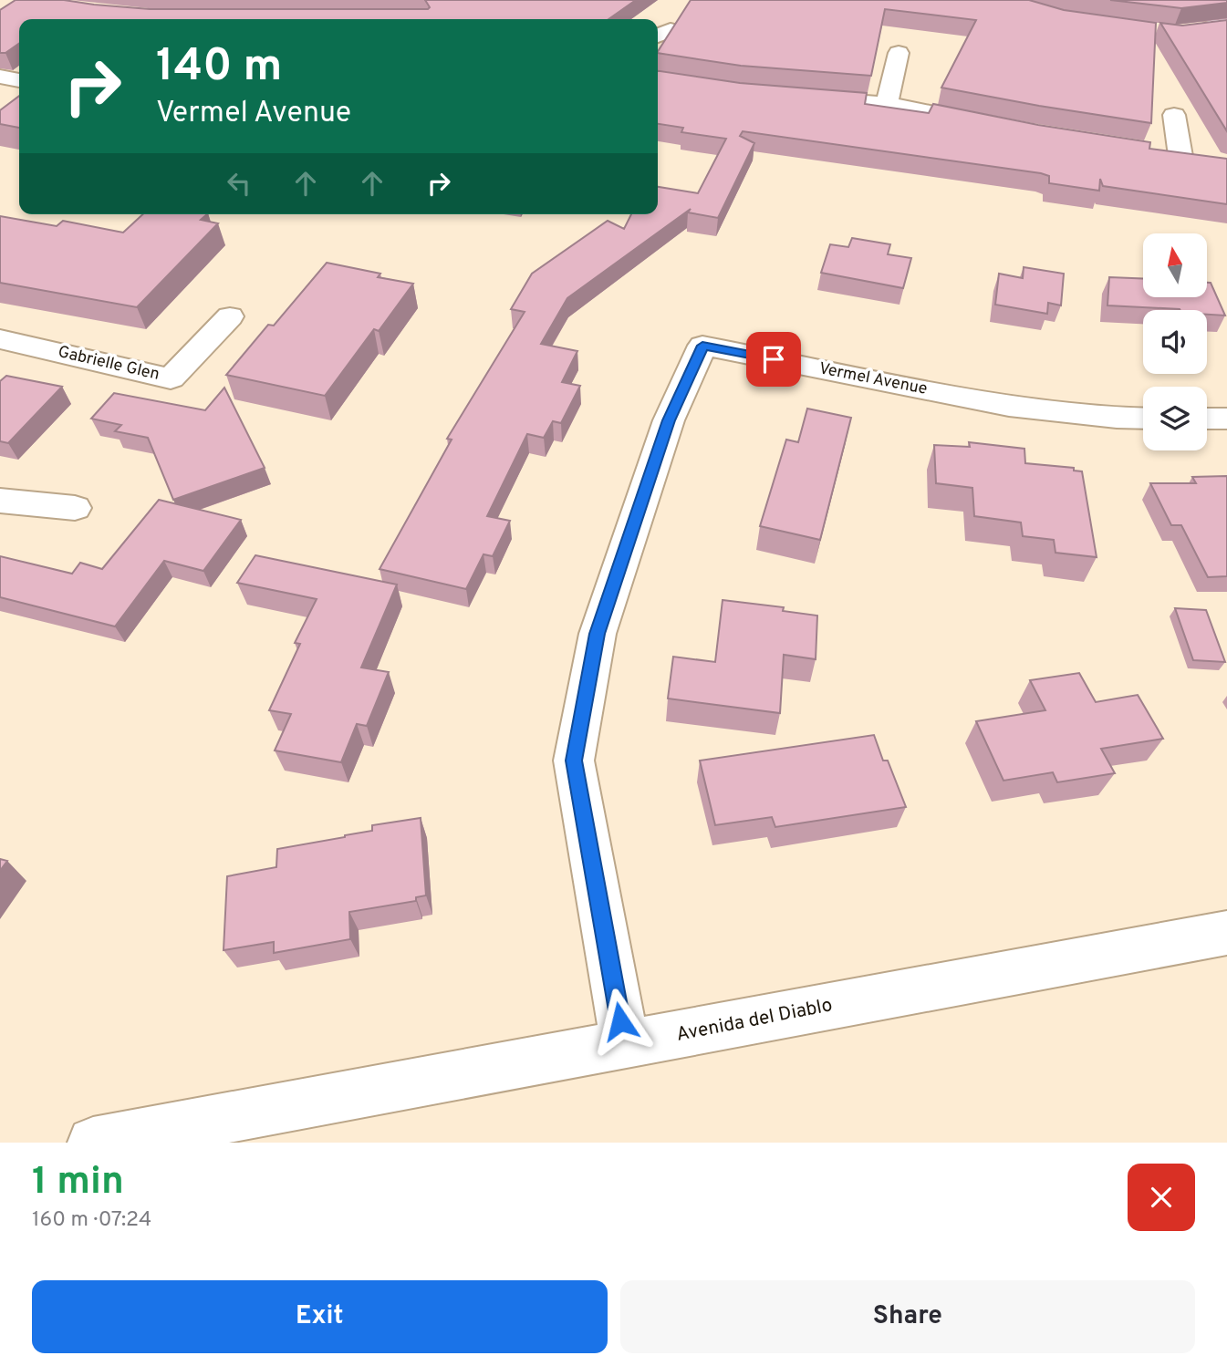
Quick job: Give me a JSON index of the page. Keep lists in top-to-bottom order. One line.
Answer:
{"streets":{"street":["Gabrielle Glen","Vermel Avenue","Avenida del Diablo"]},"crossings":[["Vermel Avenue","Avenida del Diablo"]],"north":"top","page":{"turn":["140 m","Vermel Avenue"],"heading":["1 min","160 m · 07:24"],"buttons":["Exit","Share"]}}
